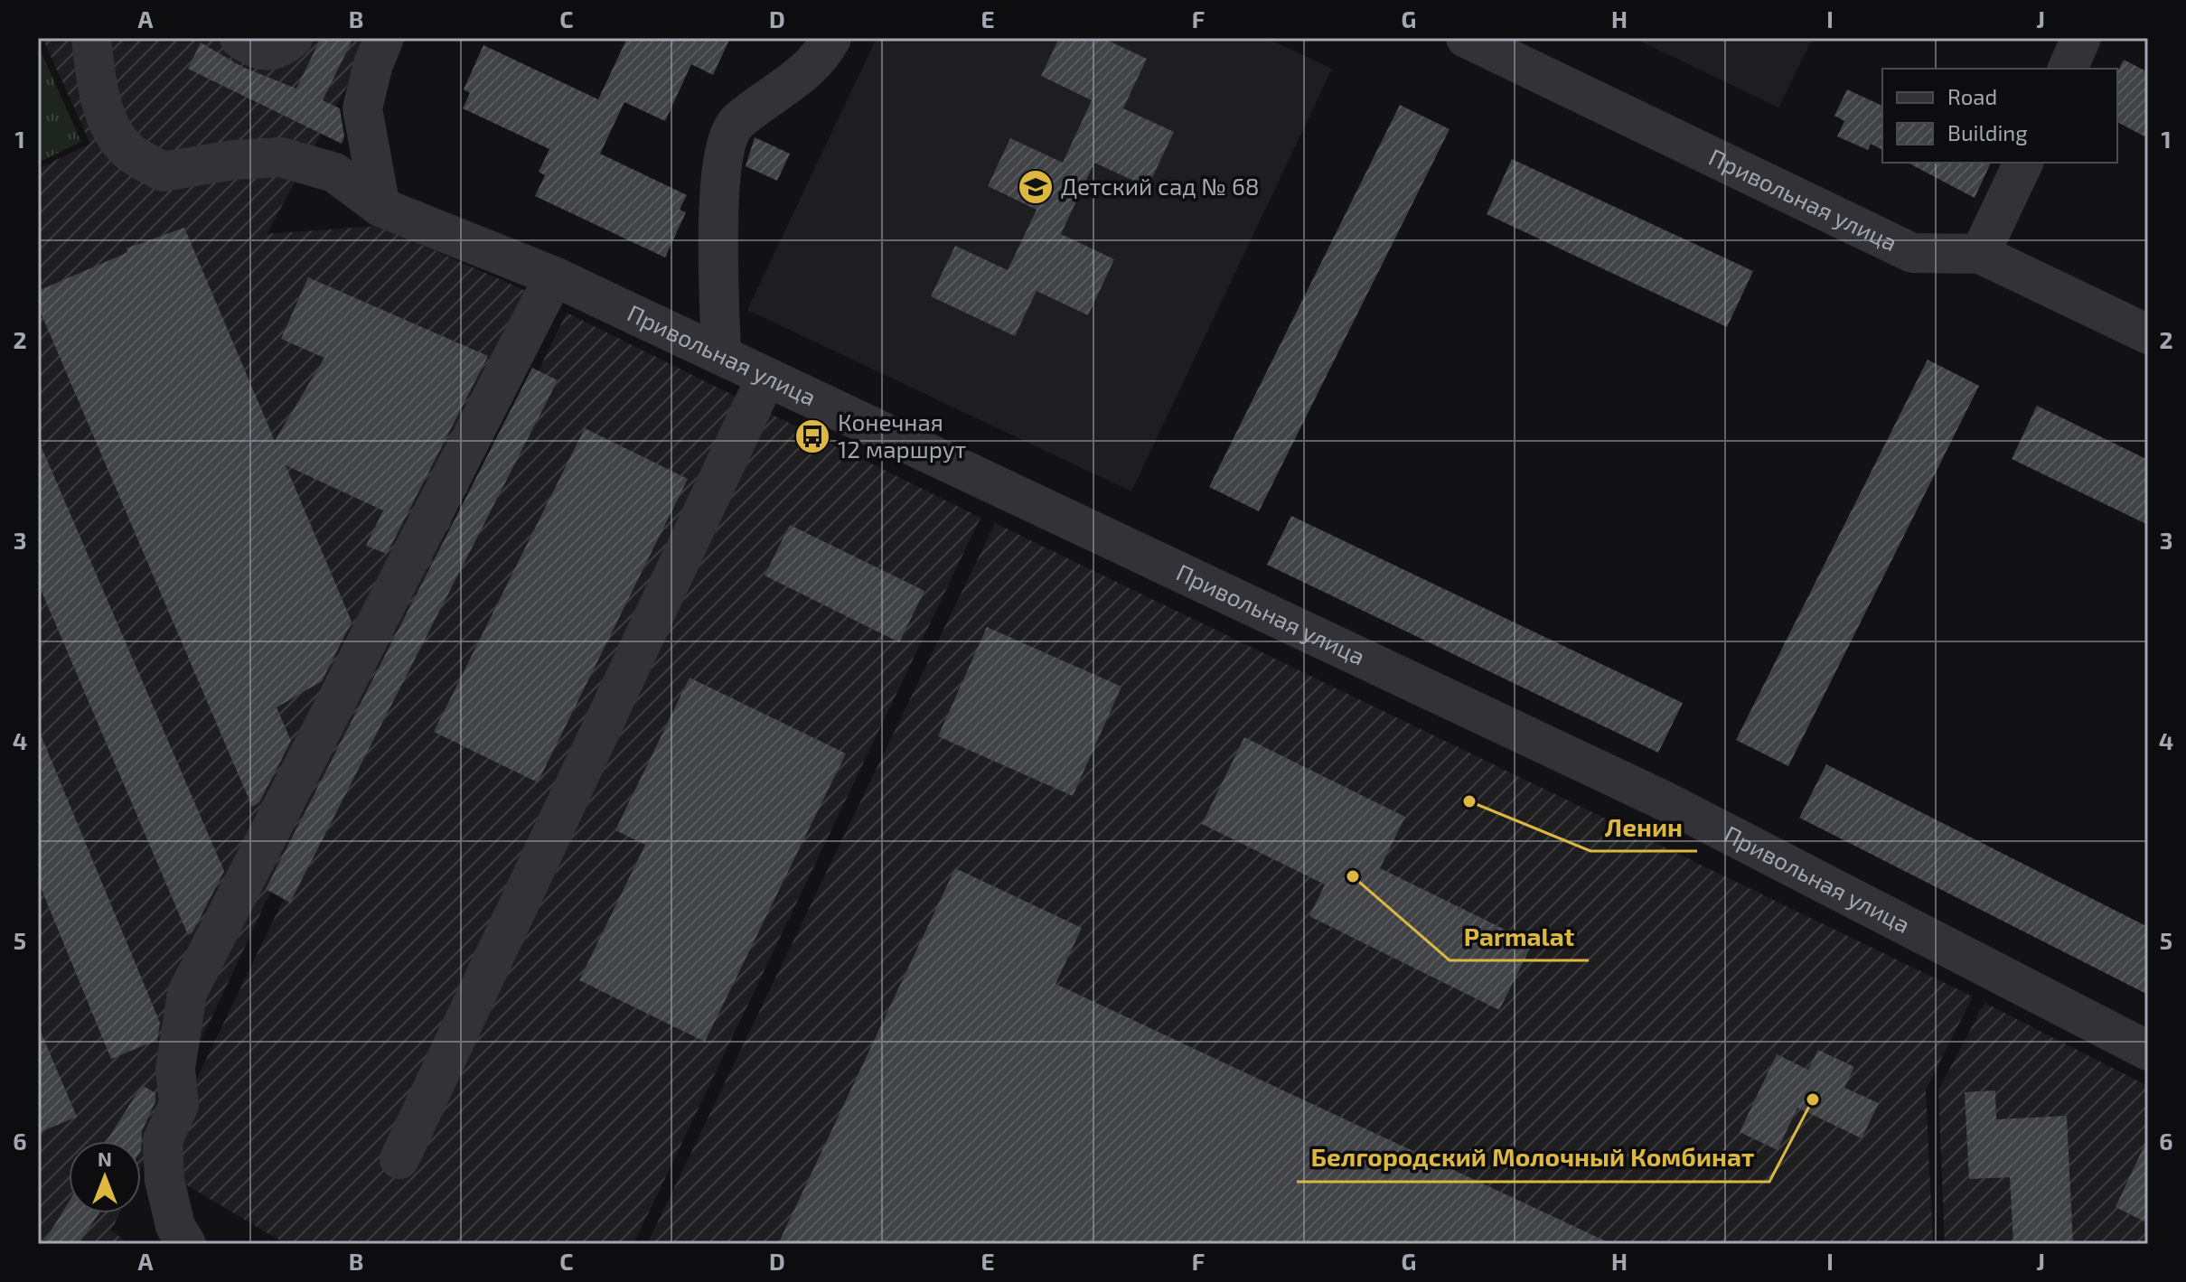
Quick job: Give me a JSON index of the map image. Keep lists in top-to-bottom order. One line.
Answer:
{"streets":{"street":["Привольная улица"]},"places":{"school or university":["Детский сад № 68"],"bus stop":["Конечная 12 маршрут"],"other":["Ленин","Parmalat","Белгородский Молочный Комбинат"]},"legend":["Road","Building"],"north":"top","grid":{"columns":["A","B","C","D","E","F","G","H","I","J"],"rows":["1","2","3","4","5","6"]}}
